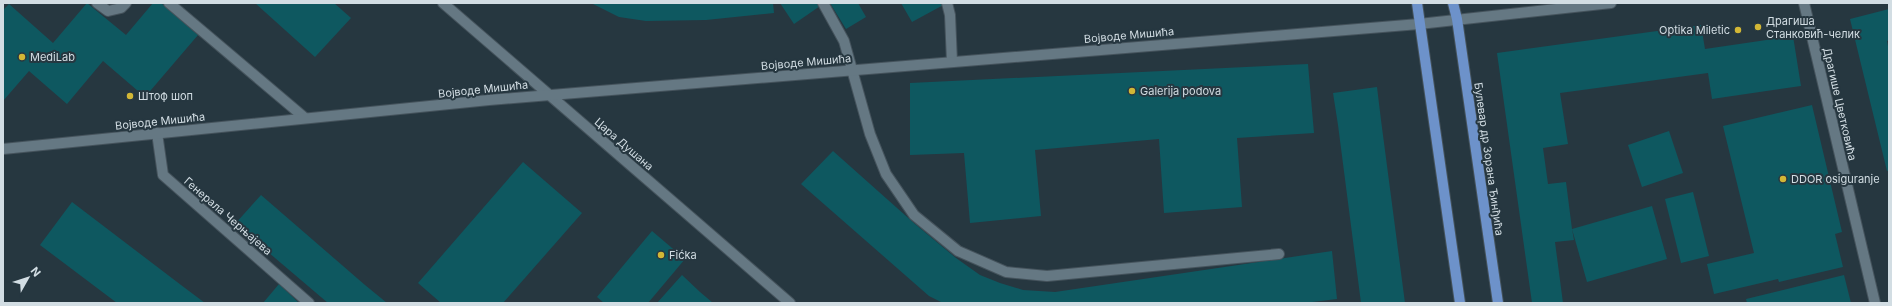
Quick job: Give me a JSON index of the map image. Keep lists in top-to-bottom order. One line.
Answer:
{"streets":{"main road":["Булевар др Зорана Ђинђића"],"street":["Војводе Мишића","Драгише Цветковића","Цара Душана","Генерала Черњајева"]},"crossings":[["Војводе Мишића","Цара Душана"],["Војводе Мишића","Булевар др Зорана Ђинђића"],["Војводе Мишића","Генерала Черњајева"]],"places":["Драгиша Станковић-челик","Optika Miletic","MediLab","Galerija podova","Штоф шоп","DDOR osiguranje","Fićka"],"north":"top right"}
